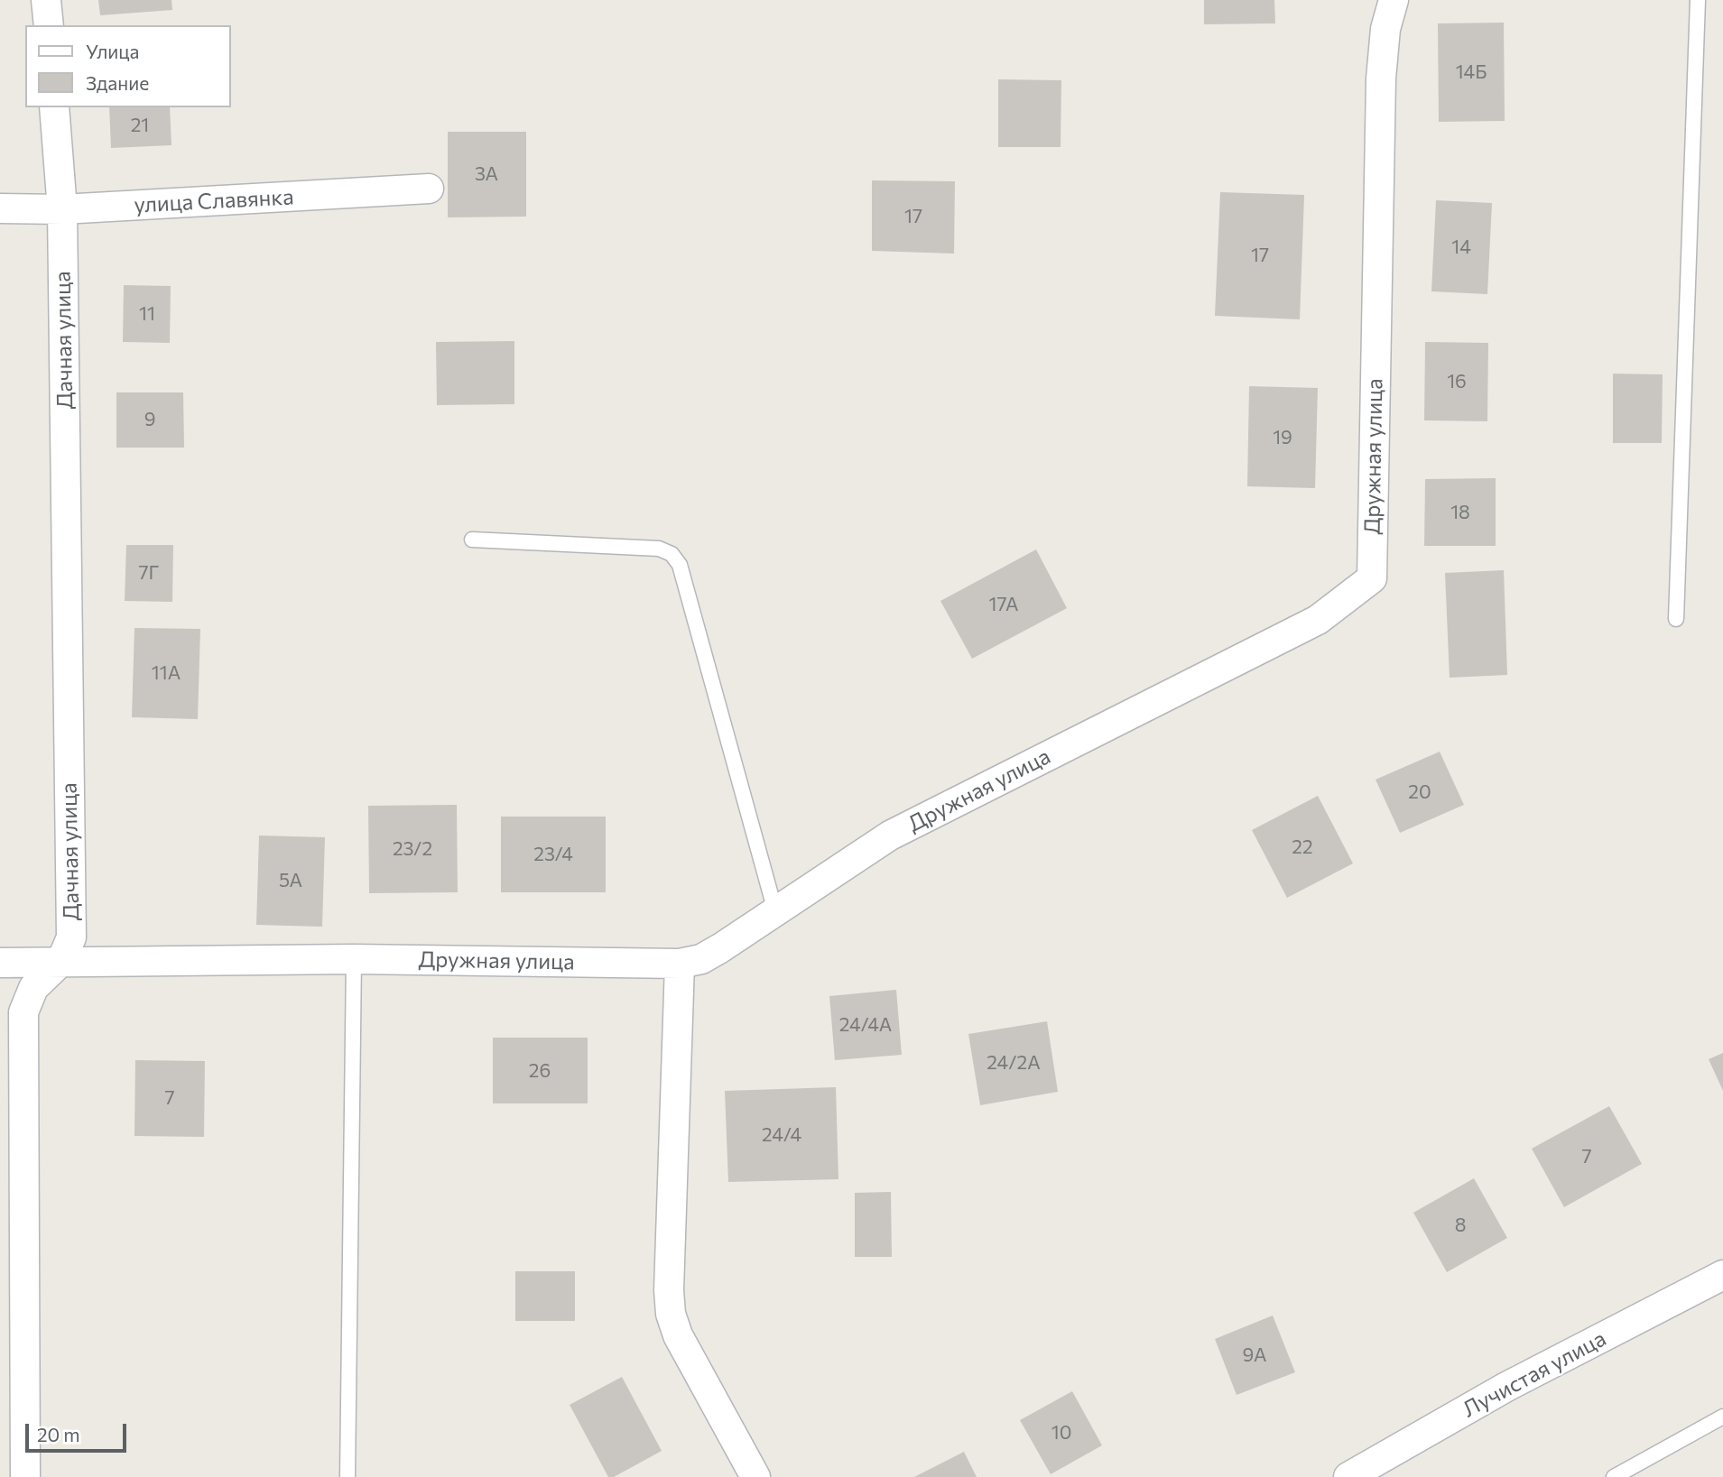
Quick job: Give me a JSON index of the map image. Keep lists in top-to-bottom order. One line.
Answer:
{"streets":{"street":["улица Славянка","Дачная улица","Дружная улица","Лучистая улица"]},"crossings":[["улица Славянка","Дачная улица"],["Дачная улица","Дружная улица"]],"house_numbers":["14Б","21","3А","17","14","17","11","16","9","19","18","7Г","17А","11А","20","22","23/2","23/4","5А","24/4А","24/2А","26","7","24/4","7","8","9А","10"],"legend":["Улица","Здание"],"scale_bar":"20 m"}
